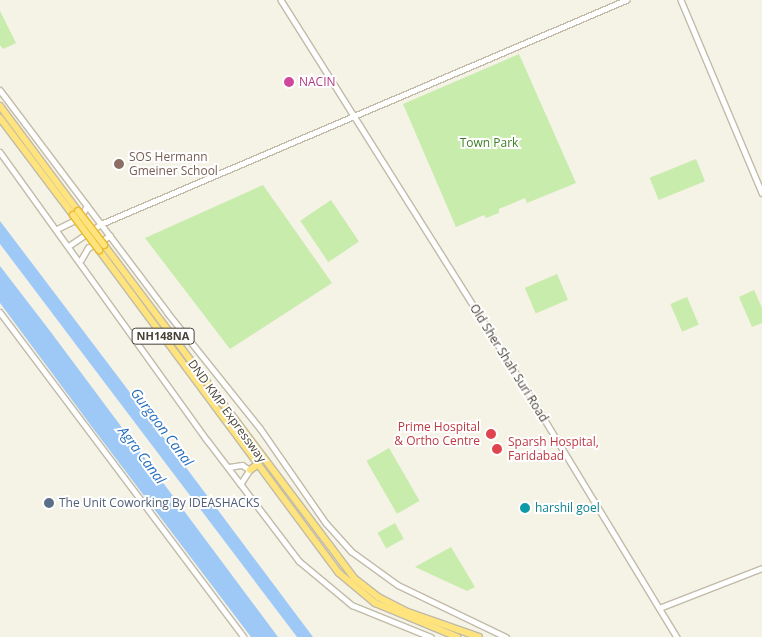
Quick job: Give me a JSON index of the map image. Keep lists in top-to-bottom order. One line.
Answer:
{"streets":{"highway":["NH148NA","DND KMP Expressway"],"street":["Old Sher Shah Suri Road"]},"water":["Gurgaon Canal","Agra Canal"],"parks":["Town Park"],"places":["NACIN","SOS Hermann Gmeiner School","Prime Hospital & Ortho Centre","Sparsh Hospital, Faridabad","The Unit Coworking By IDEASHACKS","harshil goel"]}
